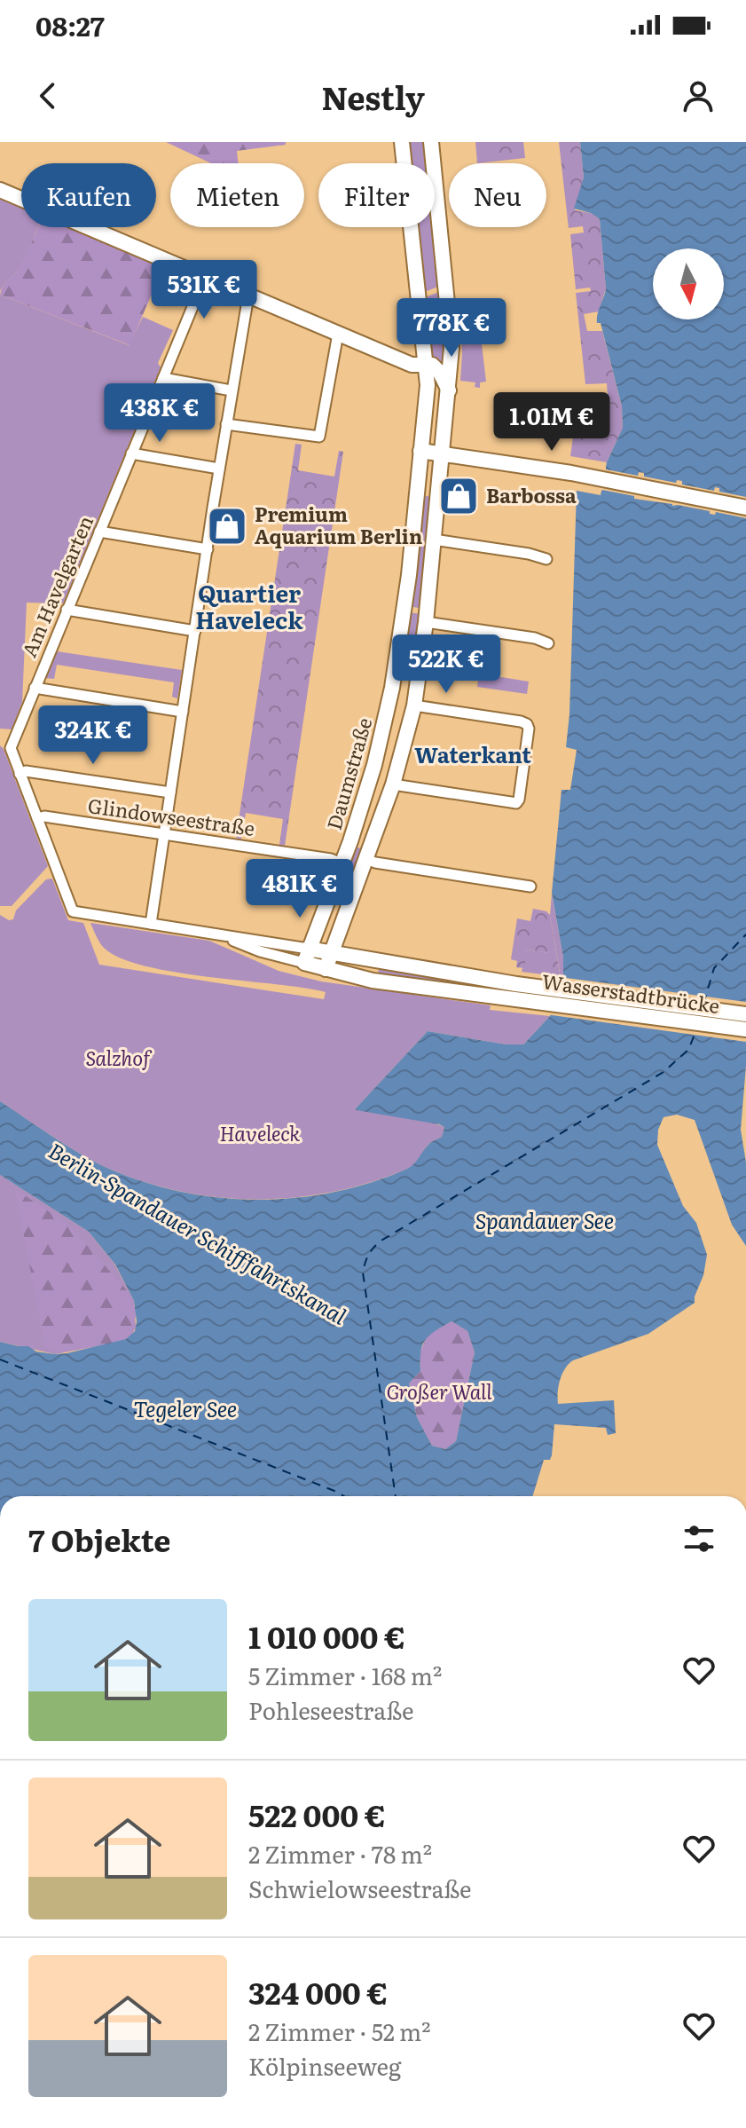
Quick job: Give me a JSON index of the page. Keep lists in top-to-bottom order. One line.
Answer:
{"streets":{"main road":["Daumstraße","Wasserstadtbrücke"],"street":["Am Havelgarten","Glindowseestraße"]},"crossings":[["Am Havelgarten","Glindowseestraße"],["Daumstraße","Glindowseestraße"]],"districts":["Quartier Haveleck","Waterkant"],"water":["Spandauer See","Berlin-Spandauer Schifffahrtskanal","Tegeler See"],"parks":["Salzhof","Haveleck","Großer Wall"],"places":{"shop":["Barbossa","Premium Aquarium Berlin"]},"north":"bottom","page":{"status":"08:27","header":"Nestly","chip":["Kaufen","Mieten","Filter","Neu"],"price":["531K €","778K €","438K €","1.01M €","522K €","324K €","481K €"],"heading":"7 Objekte","list":[{"name":"1 010 000 €","note":"5 Zimmer · 168 m² · Pohleseestraße"},{"name":"522 000 €","note":"2 Zimmer · 78 m² · Schwielowseestraße"},{"name":"324 000 €","note":"2 Zimmer · 52 m² · Kölpinseeweg"}]}}
